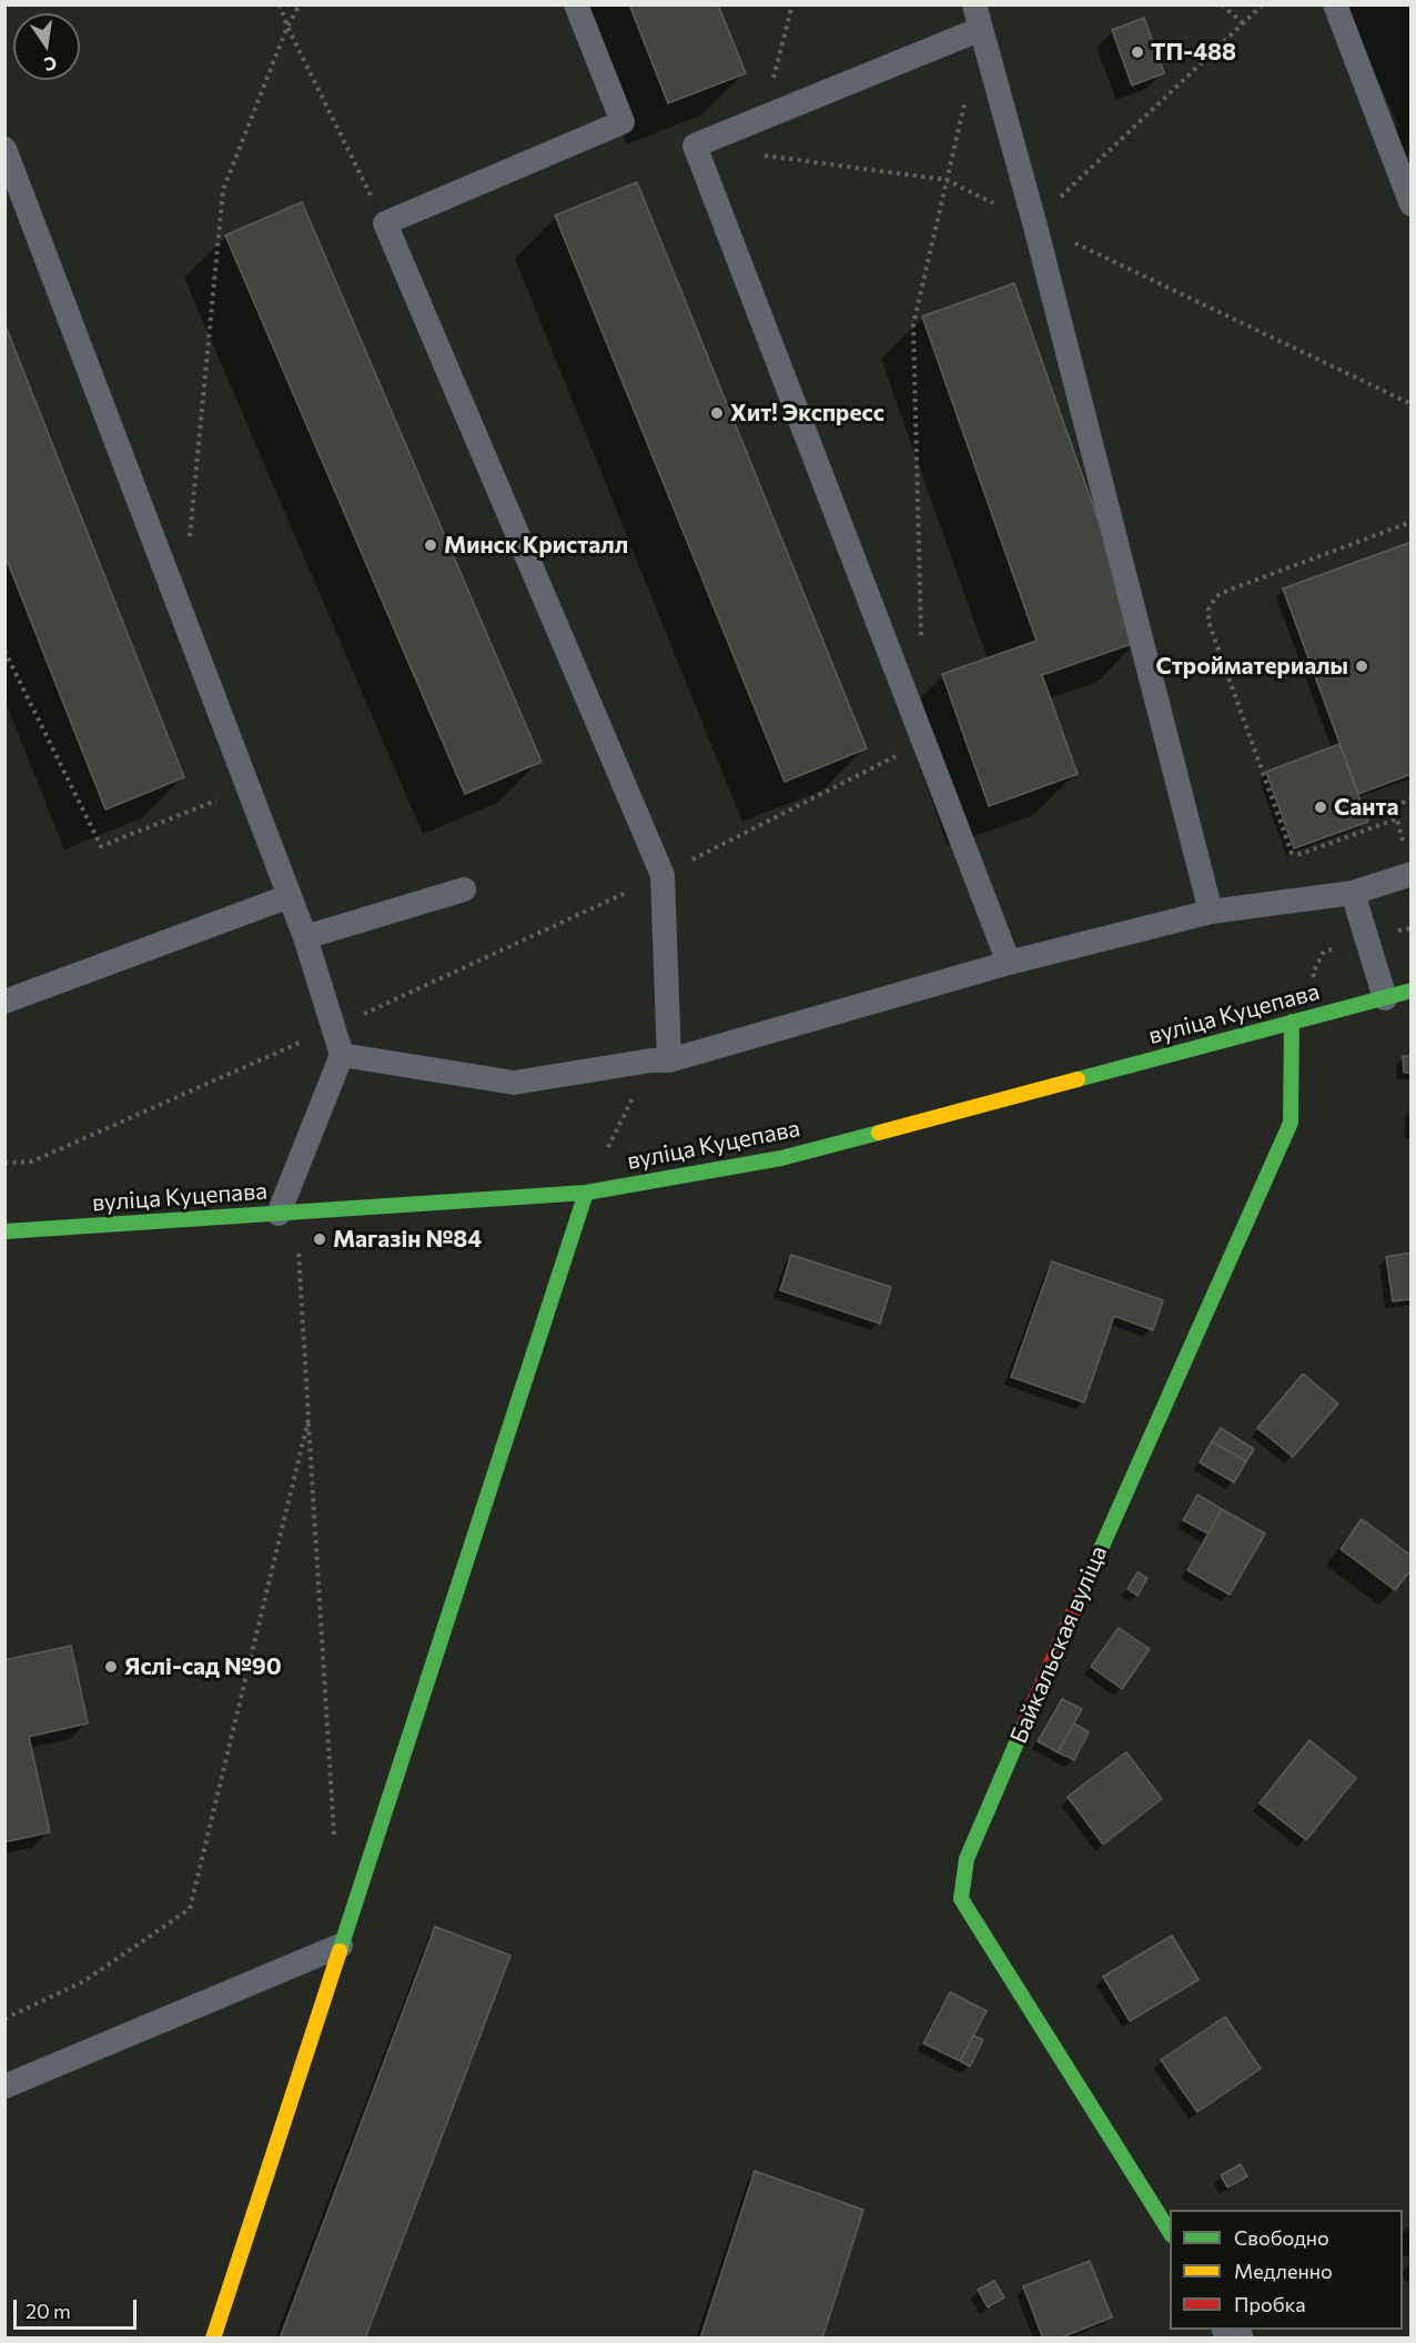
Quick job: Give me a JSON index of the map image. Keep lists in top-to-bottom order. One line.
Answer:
{"streets":{"street":["вуліца Куцепава","Байкальская вуліца"]},"crossings":[["вуліца Куцепава","Байкальская вуліца"]],"places":["ТП-488","Хит! Экспресс","Минск Кристалл","Стройматериалы","Санта","Магазін №84","Яслі-сад №90"],"legend":["Свободно","Медленно","Пробка"],"scale_bar":"20 m","north":"bottom"}
